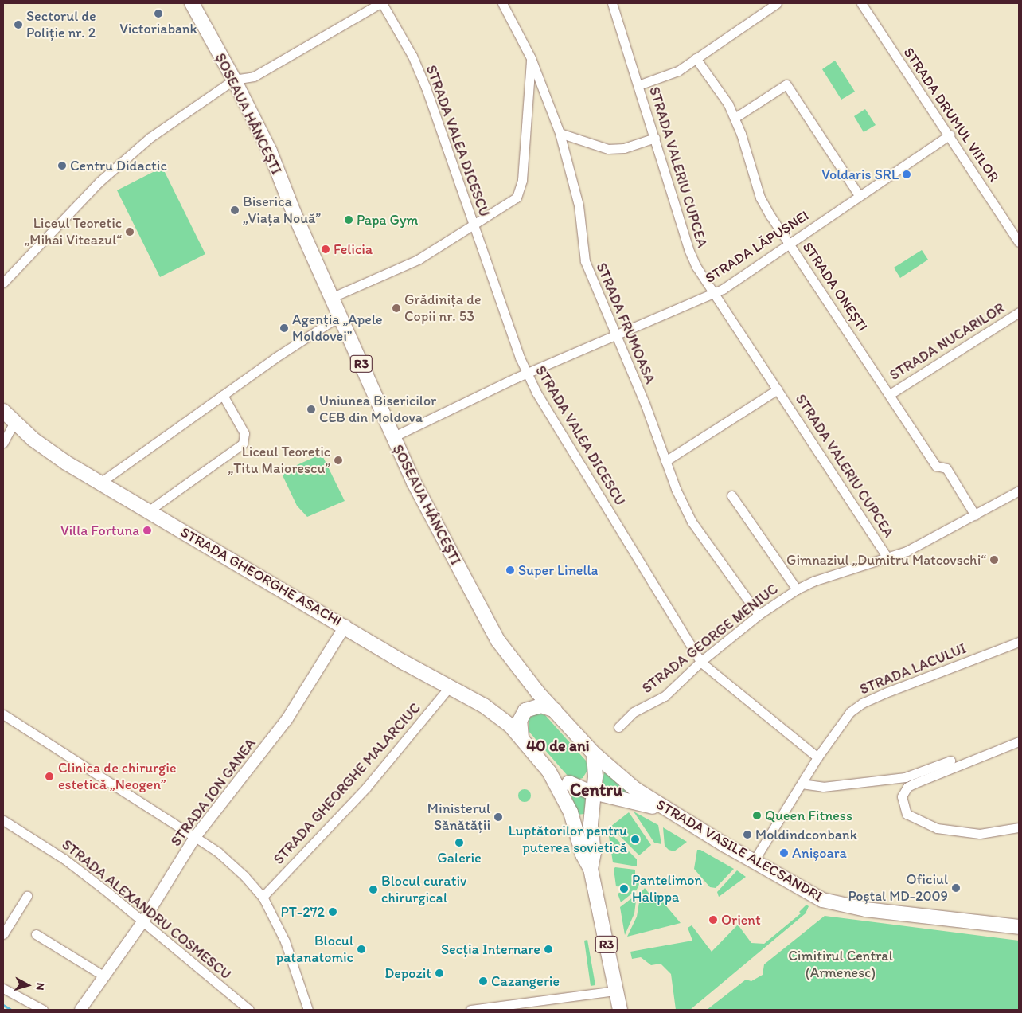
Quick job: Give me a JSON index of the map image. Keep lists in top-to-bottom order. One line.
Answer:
{"streets":{"main road":["ȘOSEAUA HÂNCEȘTI","R3","STRADA GHEORGHE ASACHI","STRADA VASILE ALECSANDRI"],"street":["STRADA DRUMUL VIILOR","STRADA VALEA DICESCU","STRADA VALERIU CUPCEA","STRADA LĂPUȘNEI","STRADA ONEȘTI","STRADA FRUMOASA","STRADA NUCARILOR","STRADA GEORGE MENIUC","STRADA LACULUI","STRADA GHEORGHE MALARCIUC","STRADA ION GANEA","STRADA ALEXANDRU COSMESCU"]},"crossings":[["ȘOSEAUA HÂNCEȘTI","STRADA LĂPUȘNEI"],["ȘOSEAUA HÂNCEȘTI","R3"],["STRADA DRUMUL VIILOR","STRADA LĂPUȘNEI"],["STRADA VALEA DICESCU","STRADA LĂPUȘNEI"],["STRADA VALEA DICESCU","STRADA GEORGE MENIUC"],["STRADA VALEA DICESCU","STRADA LACULUI"],["STRADA VALERIU CUPCEA","STRADA LĂPUȘNEI"],["STRADA VALERIU CUPCEA","STRADA FRUMOASA"],["STRADA VALERIU CUPCEA","STRADA GEORGE MENIUC"],["STRADA LĂPUȘNEI","STRADA ONEȘTI"],["STRADA LĂPUȘNEI","STRADA FRUMOASA"],["STRADA ONEȘTI","STRADA NUCARILOR"],["STRADA ONEȘTI","STRADA GEORGE MENIUC"],["STRADA FRUMOASA","STRADA GEORGE MENIUC"],["R3","STRADA GHEORGHE ASACHI"],["R3","STRADA VASILE ALECSANDRI"],["STRADA GHEORGHE ASACHI","STRADA GHEORGHE MALARCIUC"],["STRADA GHEORGHE ASACHI","STRADA ION GANEA"],["STRADA LACULUI","STRADA VASILE ALECSANDRI"],["STRADA ION GANEA","STRADA ALEXANDRU COSMESCU"]],"districts":["40 de ani","Centru"],"parks":["Cimitirul Central (Armenesc)"],"places":["Victoriabank","Sectorul de Poliție nr. 2","Centru Didactic","Voldaris SRL","Biserica „Viața Nouă”","Papa Gym","Liceul Teoretic „Mihai Viteazul“","Felicia","Grădinița de Copii nr. 53","Agenția „Apele Moldovei”","Uniunea Bisericilor CEB din Moldova","Liceul Teoretic „Titu Maiorescu”","Villa Fortuna","Gimnaziul „Dumitru Matcovschi“","Super Linella","Clinica de chirurgie estetică „Neogen”","Queen Fitness","Ministerul Sănătății","Moldindconbank","Luptătorilor pentru puterea sovietică","Galerie","Anișoara","Oficiul Poștal MD-2009","Pantelimon Halippa","Blocul curativ chirurgical","PT-272","Orient","Blocul patanatomic","Secția Internare","Depozit","Cazangerie"],"north":"right"}
